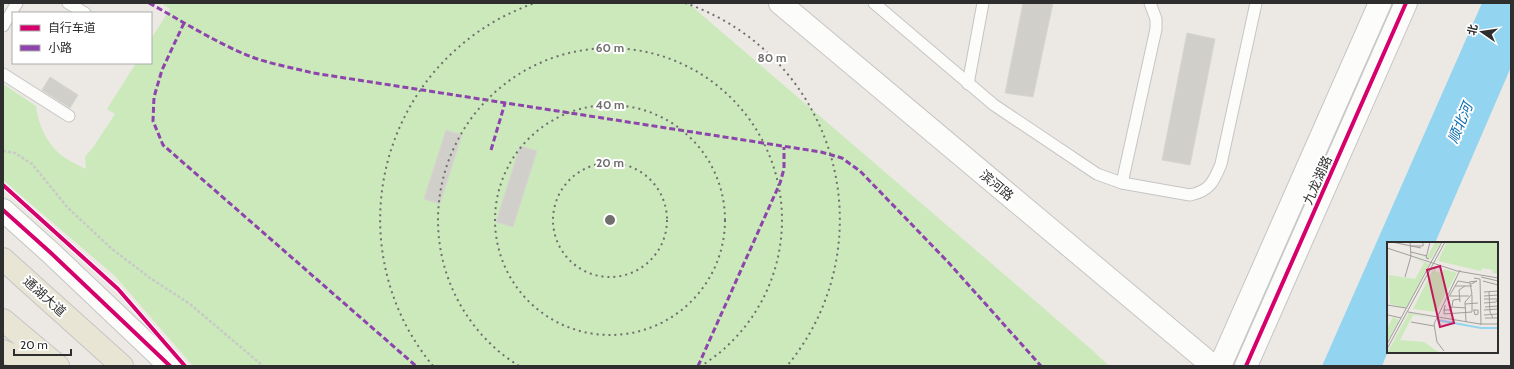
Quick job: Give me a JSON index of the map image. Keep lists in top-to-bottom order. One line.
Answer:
{"streets":{"main road":["通湖大道"],"street":["九龙湖路","滨河路"]},"water":["顺北河"],"legend":["自行车道","小路"],"scale_bar":"20 m","north":"left","rings":["60 m","80 m","40 m","20 m"]}
